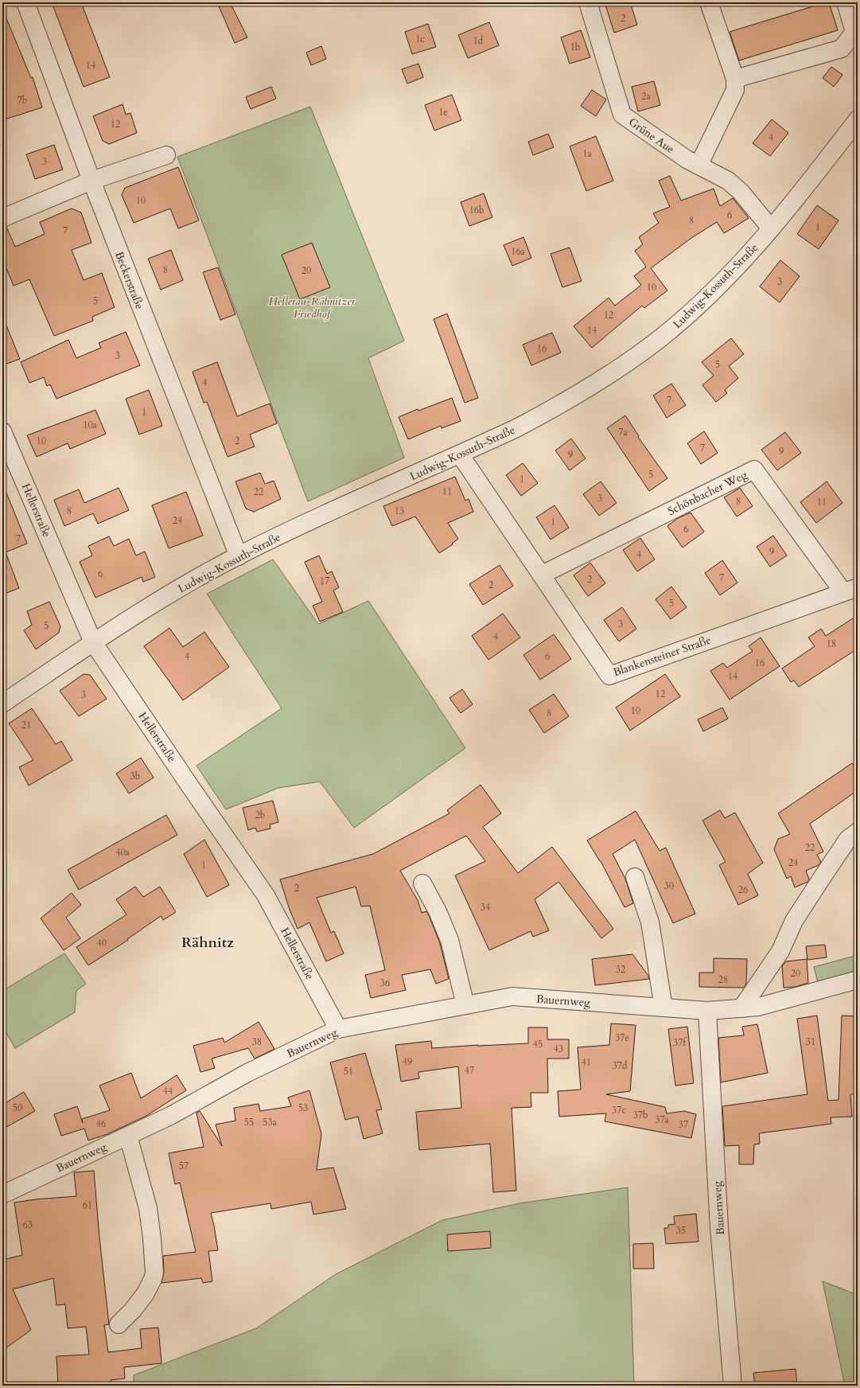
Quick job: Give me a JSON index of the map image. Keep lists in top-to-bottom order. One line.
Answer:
{"streets":{"street":["Grüne Aue","Beckerstraße","Ludwig-Kossuth-Straße","Schönbacher Weg","Hellerstraße","Blankensteiner Straße","Bauernweg"]},"crossings":[["Grüne Aue","Ludwig-Kossuth-Straße"],["Beckerstraße","Ludwig-Kossuth-Straße"],["Ludwig-Kossuth-Straße","Hellerstraße"],["Ludwig-Kossuth-Straße","Blankensteiner Straße"],["Schönbacher Weg","Blankensteiner Straße"],["Hellerstraße","Bauernweg"]],"districts":["Rähnitz"],"parks":["Hellerau-Rähnitzer Friedhof"],"house_numbers":["2","1c","1d","1b","14","2a","7b","1e","12","4","1a","3","10","16b","6","8","1","7","16a","8","20","3","10","5","12","14","16","3","5","4","7","1","10a","7a","10","2","7","9","9","5","1","22","11","3","8","11","8","13","24","1","6","7","9","4","6","7","2","17","2","5","3","5","4","18","4","6","16","14","12","3","10","8","21","3b","2b","22","40a","24","1","30","2","26","34","40","32","20","28","36","37e","38","31","37f","45","43","49","41","37d","47","51","44","50","53","37c","37b","37a","55","53a","46","37","57","61","63","35"]}
